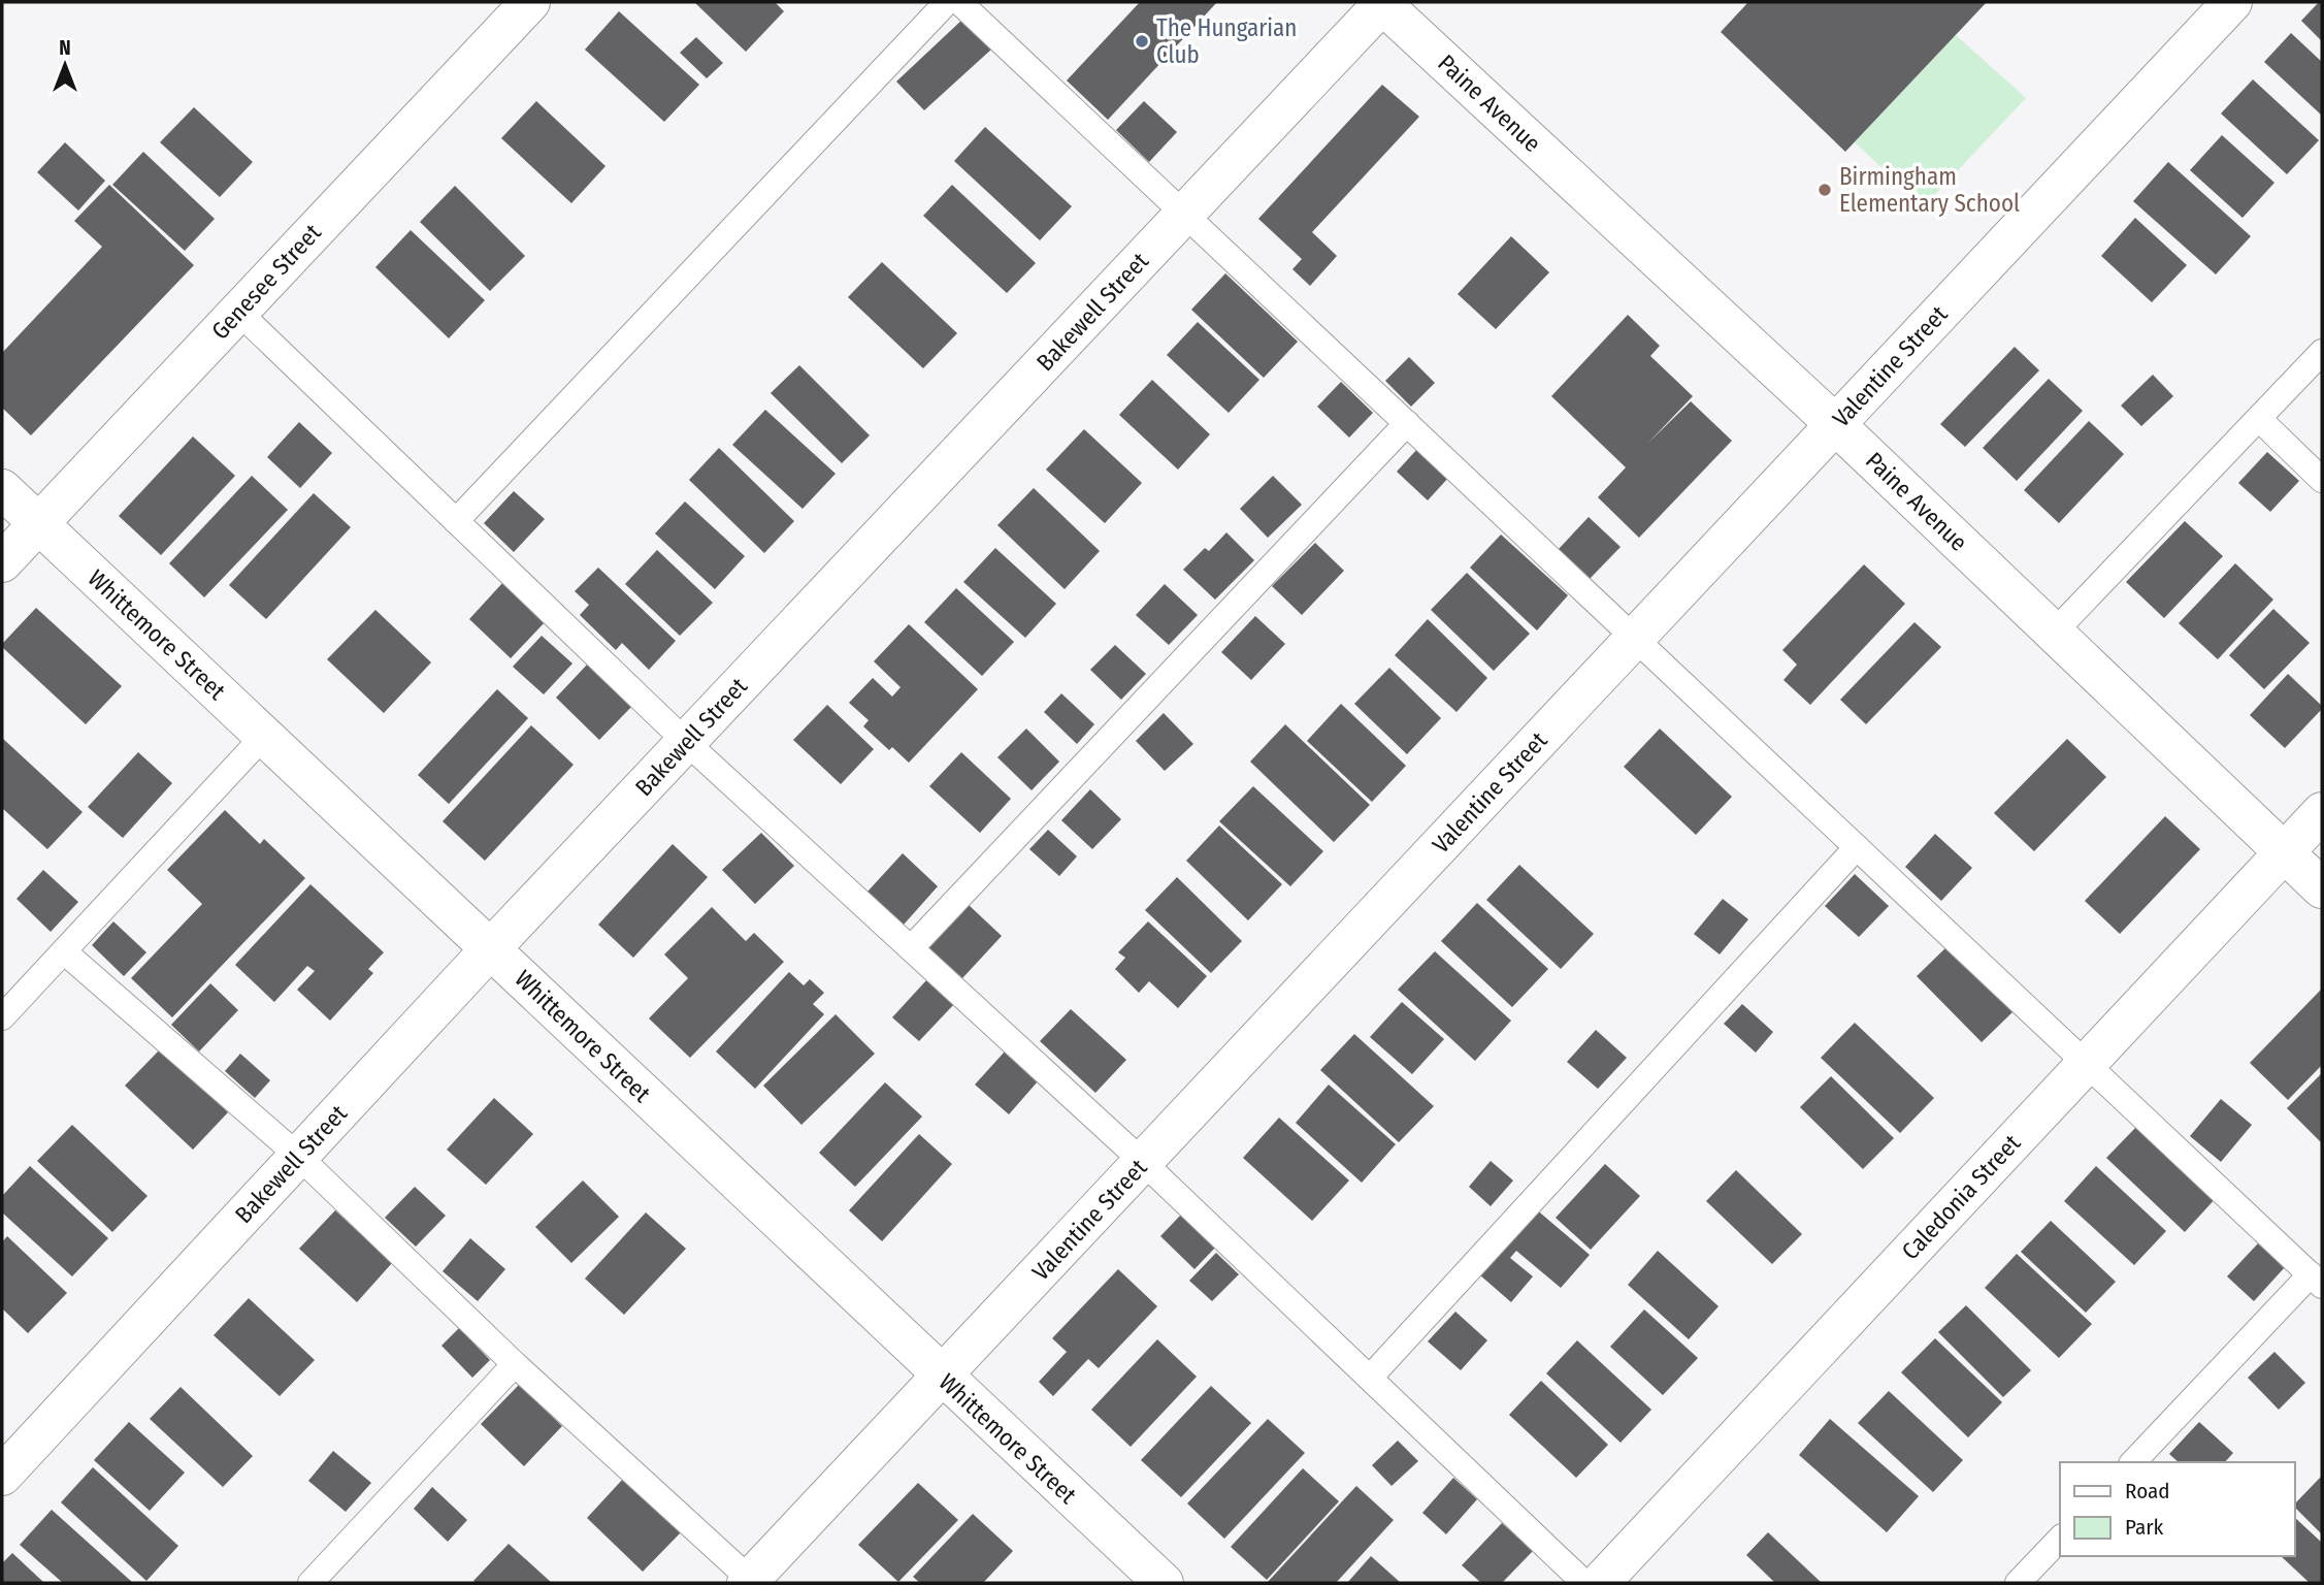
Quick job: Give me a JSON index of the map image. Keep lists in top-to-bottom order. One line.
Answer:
{"streets":{"street":["Paine Avenue","Genesee Street","Bakewell Street","Valentine Street","Whittemore Street","Caledonia Street"]},"crossings":[["Paine Avenue","Bakewell Street"],["Paine Avenue","Valentine Street"],["Paine Avenue","Caledonia Street"],["Genesee Street","Whittemore Street"],["Bakewell Street","Whittemore Street"],["Valentine Street","Whittemore Street"]],"places":["The Hungarian Club","Birmingham Elementary School"],"legend":["Road","Park"],"north":"top"}
